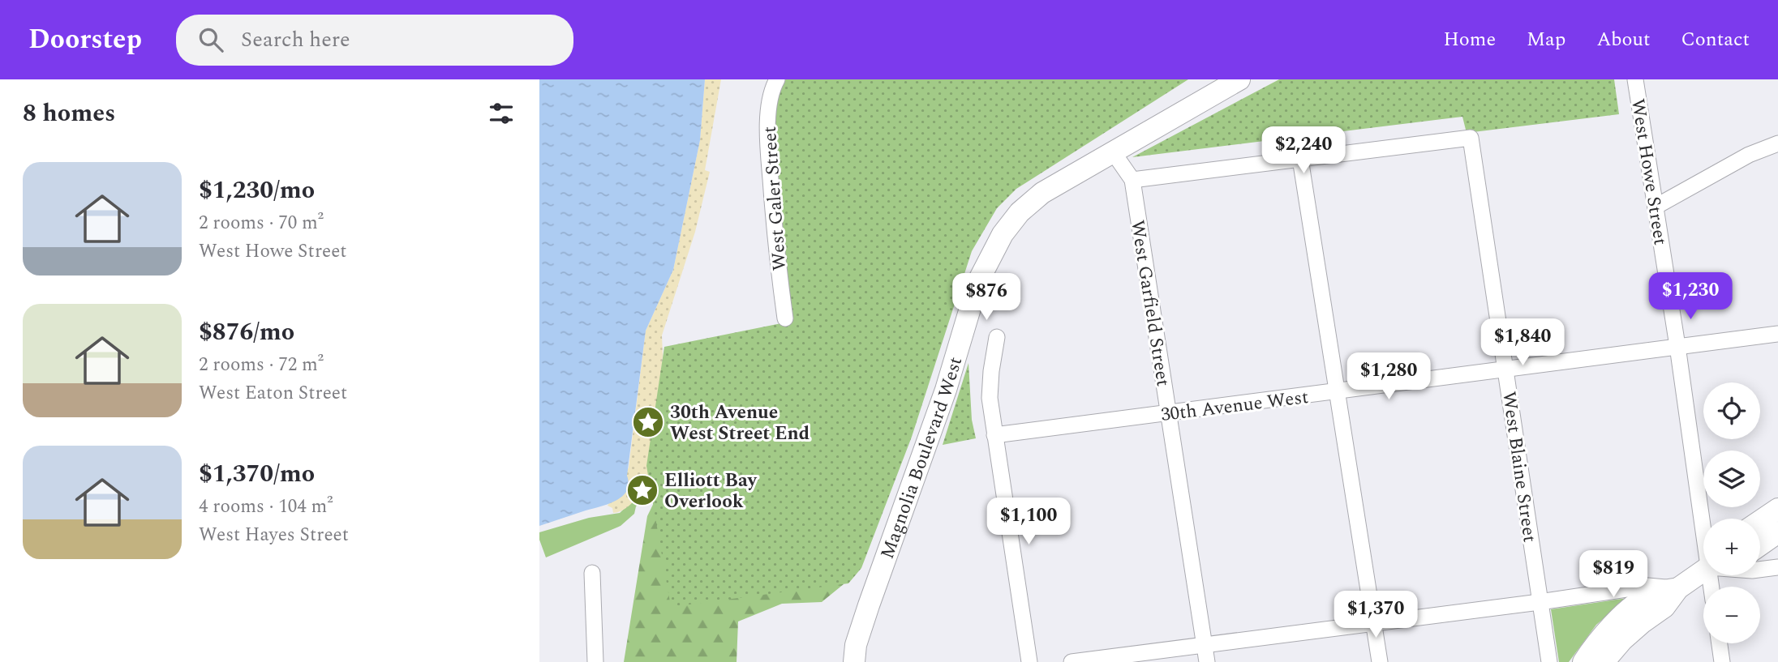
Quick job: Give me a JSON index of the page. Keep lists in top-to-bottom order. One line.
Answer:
{"streets":{"main road":["Magnolia Boulevard West"],"street":["West Howe Street","West Galer Street","West Garfield Street","30th Avenue West","West Blaine Street"]},"crossings":[["West Howe Street","30th Avenue West"],["West Garfield Street","30th Avenue West"],["West Garfield Street","Magnolia Boulevard West"],["30th Avenue West","West Blaine Street"]],"places":{"place":["30th Avenue West Street End","Elliott Bay Overlook"]},"page":{"header":"Doorstep","search":"Search here","nav":["Home","Map","About","Contact"],"heading":"8 homes","price":["$2,240","$1,230","$876","$1,840","$1,280","$1,100","$819","$1,370"],"list":[{"name":"$1,230/mo","note":"2 rooms · 70 m² · West Howe Street"},{"name":"$876/mo","note":"2 rooms · 72 m² · West Eaton Street"},{"name":"$1,370/mo","note":"4 rooms · 104 m² · West Hayes Street"}],"map_buttons":["+","−"]}}
